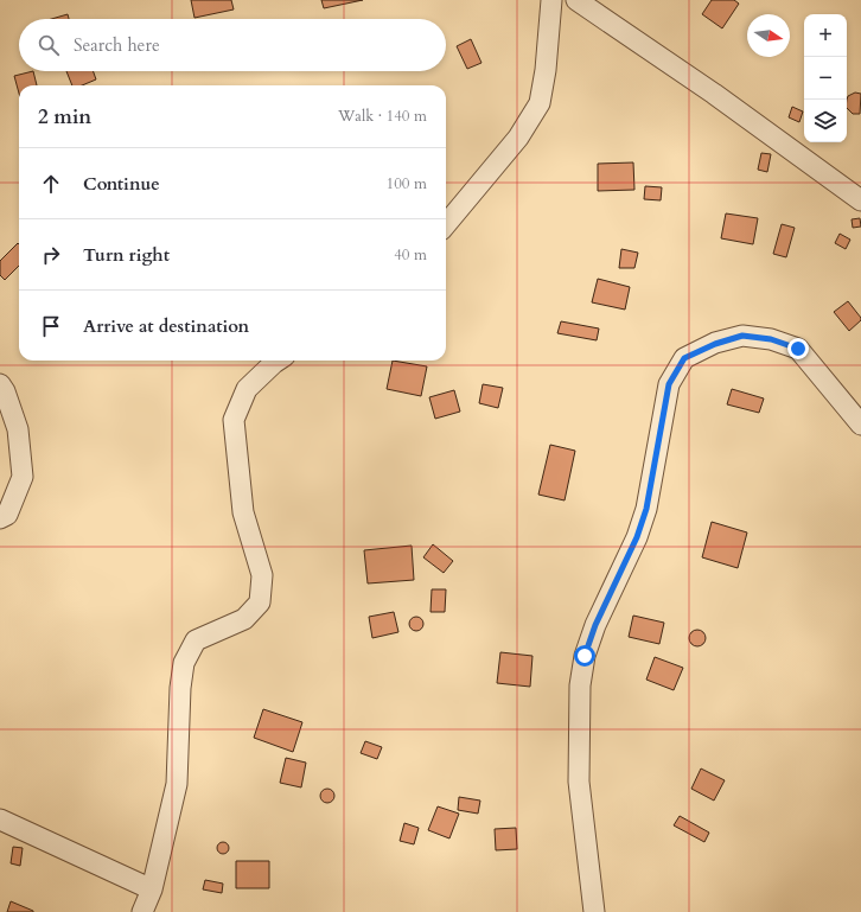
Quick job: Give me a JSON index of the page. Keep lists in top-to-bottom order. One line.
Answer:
{"north":"right","page":{"map_buttons":["+","−"],"search":"Search here","heading":["2 min","Walk · 140 m"],"list":[["Continue","100 m"],["Turn right","40 m"],"Arrive at destination"]}}
